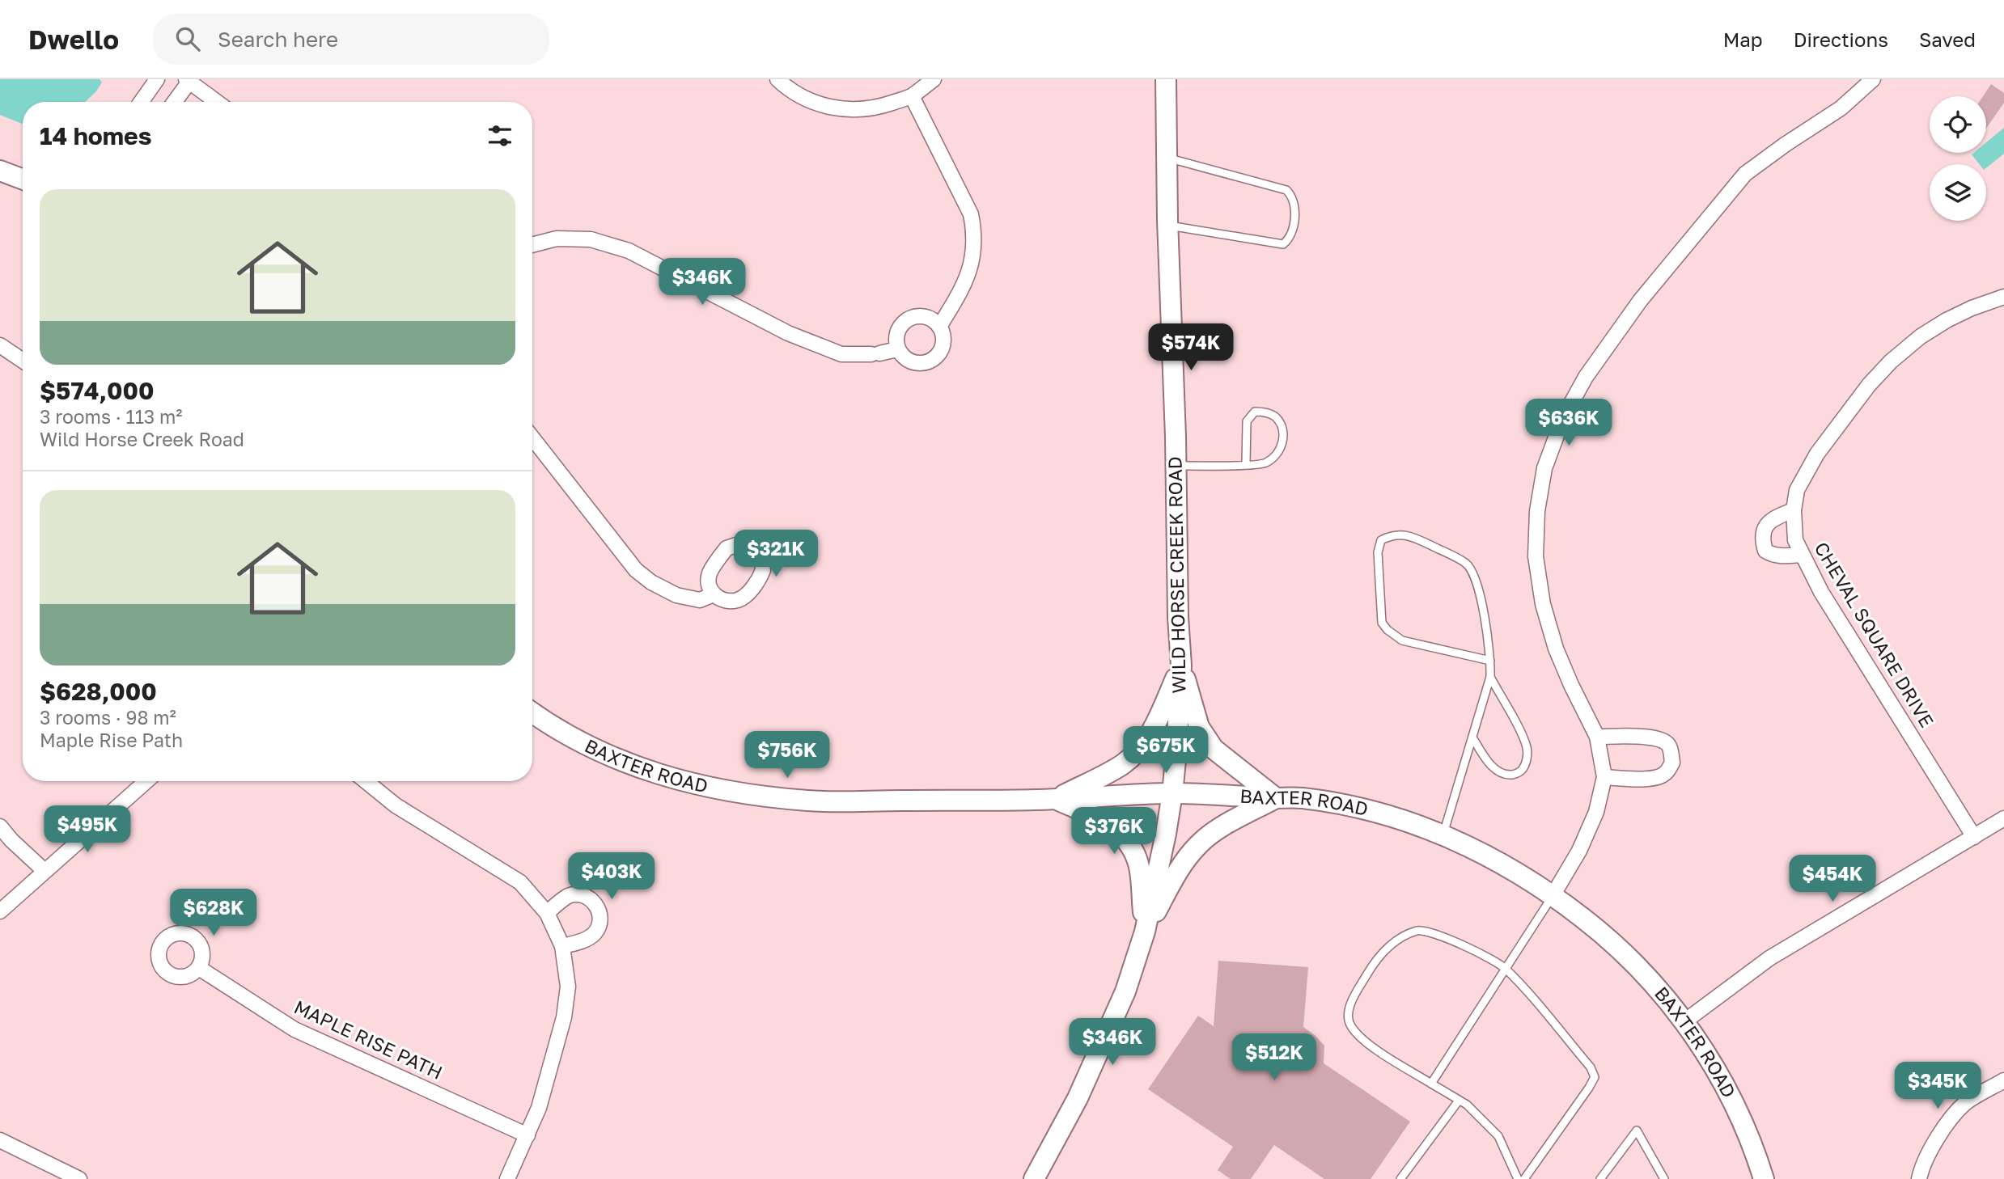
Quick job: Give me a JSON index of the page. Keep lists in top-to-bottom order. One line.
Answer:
{"streets":{"main road":["WILD HORSE CREEK ROAD","BAXTER ROAD"],"street":["CHEVAL SQUARE DRIVE","MAPLE RISE PATH"]},"crossings":[["WILD HORSE CREEK ROAD","BAXTER ROAD"]],"page":{"header":"Dwello","search":"Search here","nav":["Map","Directions","Saved"],"heading":"14 homes","list":[{"name":"$574,000","note":"3 rooms · 113 m² · Wild Horse Creek Road"},{"name":"$628,000","note":"3 rooms · 98 m² · Maple Rise Path"}],"price":["$346K","$574K","$636K","$321K","$675K","$756K","$495K","$376K","$403K","$454K","$628K","$346K","$512K","$345K"]}}
